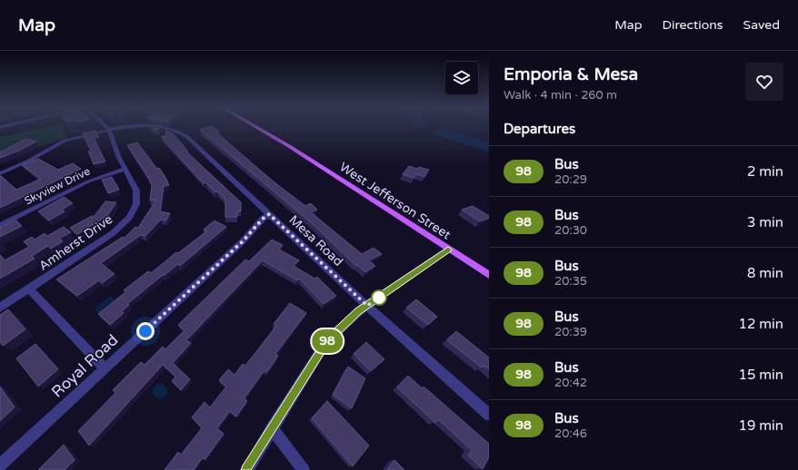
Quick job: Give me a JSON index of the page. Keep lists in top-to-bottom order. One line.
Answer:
{"streets":{"main road":["West Jefferson Street"],"street":["Skyview Drive","Mesa Road","Amherst Drive","Royal Road"]},"crossings":[["Skyview Drive","Amherst Drive"],["Mesa Road","Amherst Drive"],["Mesa Road","Royal Road"]],"lines":["bus line 98"],"page":{"header":"Map","nav":["Map","Directions","Saved"],"on_map":"98","heading":[["Emporia & Mesa","Walk · 4 min · 260 m"],"Departures"],"list":[{"mark":"98","name":"Bus","note":"20:29","value":"2 min"},{"mark":"98","name":"Bus","note":"20:30","value":"3 min"},{"mark":"98","name":"Bus","note":"20:35","value":"8 min"},{"mark":"98","name":"Bus","note":"20:39","value":"12 min"},{"mark":"98","name":"Bus","note":"20:42","value":"15 min"},{"mark":"98","name":"Bus","note":"20:46","value":"19 min"}]}}
